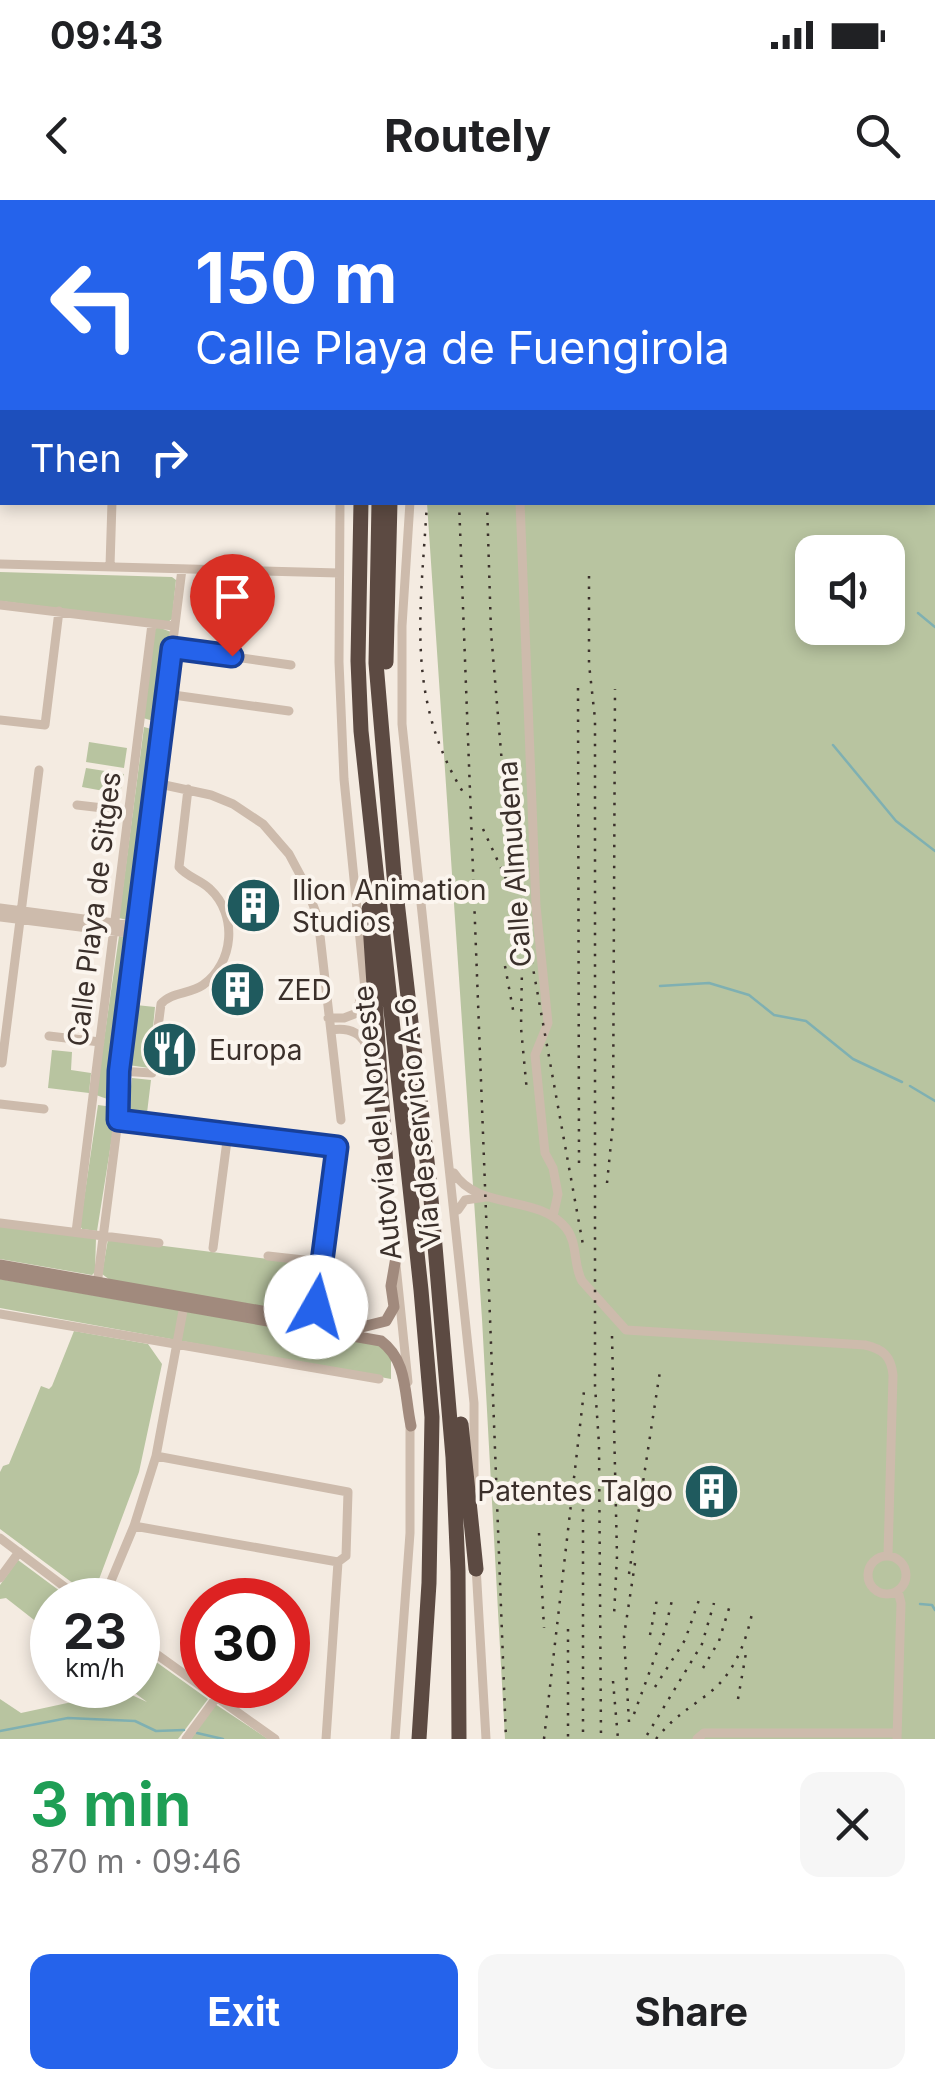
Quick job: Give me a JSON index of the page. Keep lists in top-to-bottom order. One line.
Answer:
{"streets":{"highway":["Autovía del Noroeste"],"street":["Calle Almudena","Calle Playa de Sitges","Vía de servicio A-6"]},"places":{"building":["Ilion Animation Studios","ZED","Patentes Talgo"],"restaurant":["Europa"]},"page":{"status":"09:43","header":"Routely","turn":["150 m","Calle Playa de Fuengirola"],"then":"Then","speed":"23 km/h","limit":"30","heading":["3 min","870 m · 09:46"],"buttons":["Exit","Share"]}}
